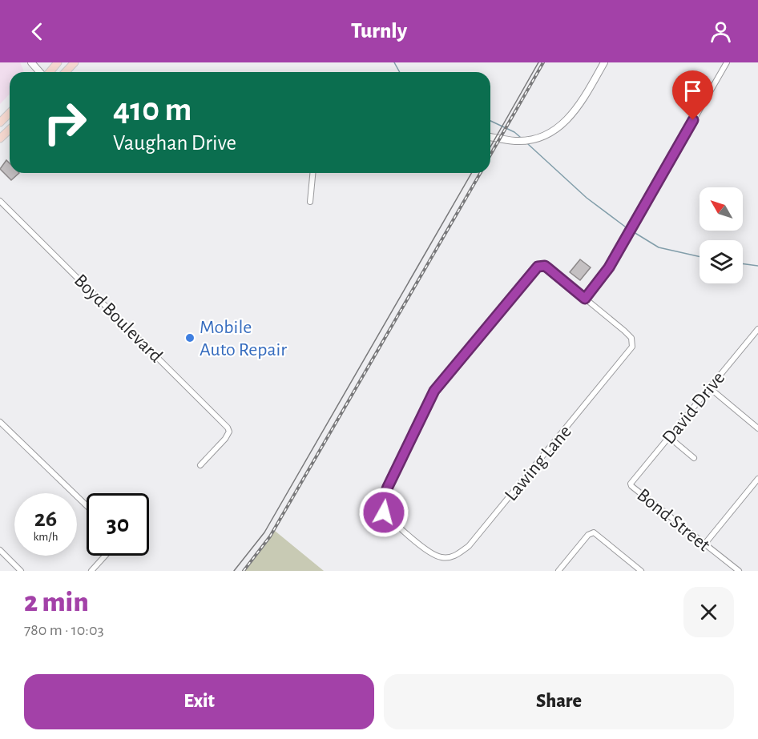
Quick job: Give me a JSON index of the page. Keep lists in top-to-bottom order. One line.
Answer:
{"streets":{"street":["Boyd Boulevard","David Drive","Lawing Lane","Bond Street"]},"crossings":[["David Drive","Bond Street"]],"places":["Mobile Auto Repair"],"north":"top left","page":{"header":"Turnly","turn":["410 m","Vaughan Drive"],"speed":"26 km/h","limit":"30","heading":["2 min","780 m · 10:03"],"buttons":["Exit","Share"]}}
